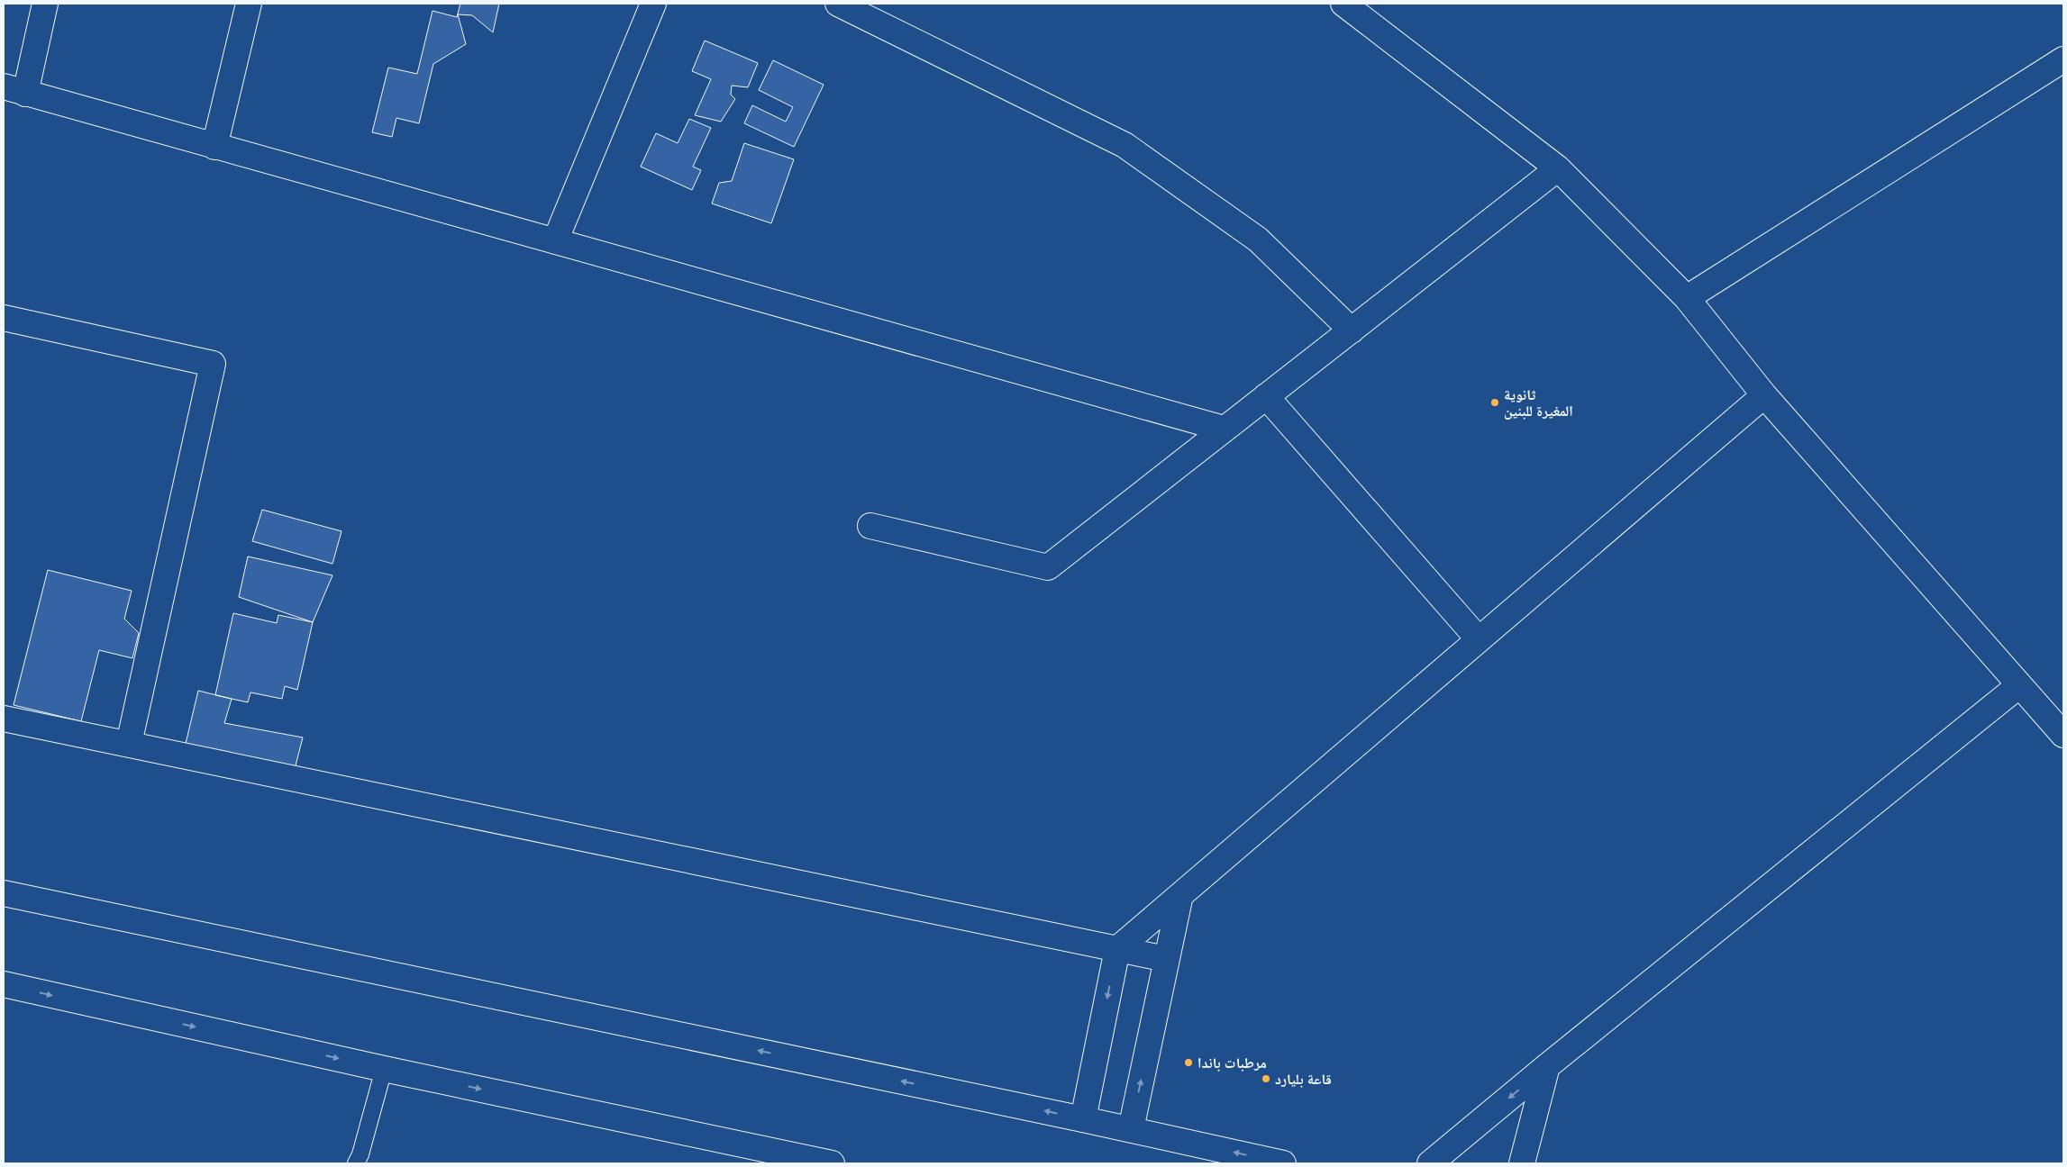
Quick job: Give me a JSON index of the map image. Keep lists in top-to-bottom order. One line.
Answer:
{"places":["ثانوية المغيرة للبنين","مرطبات باندا","قاعة بليارد"]}
